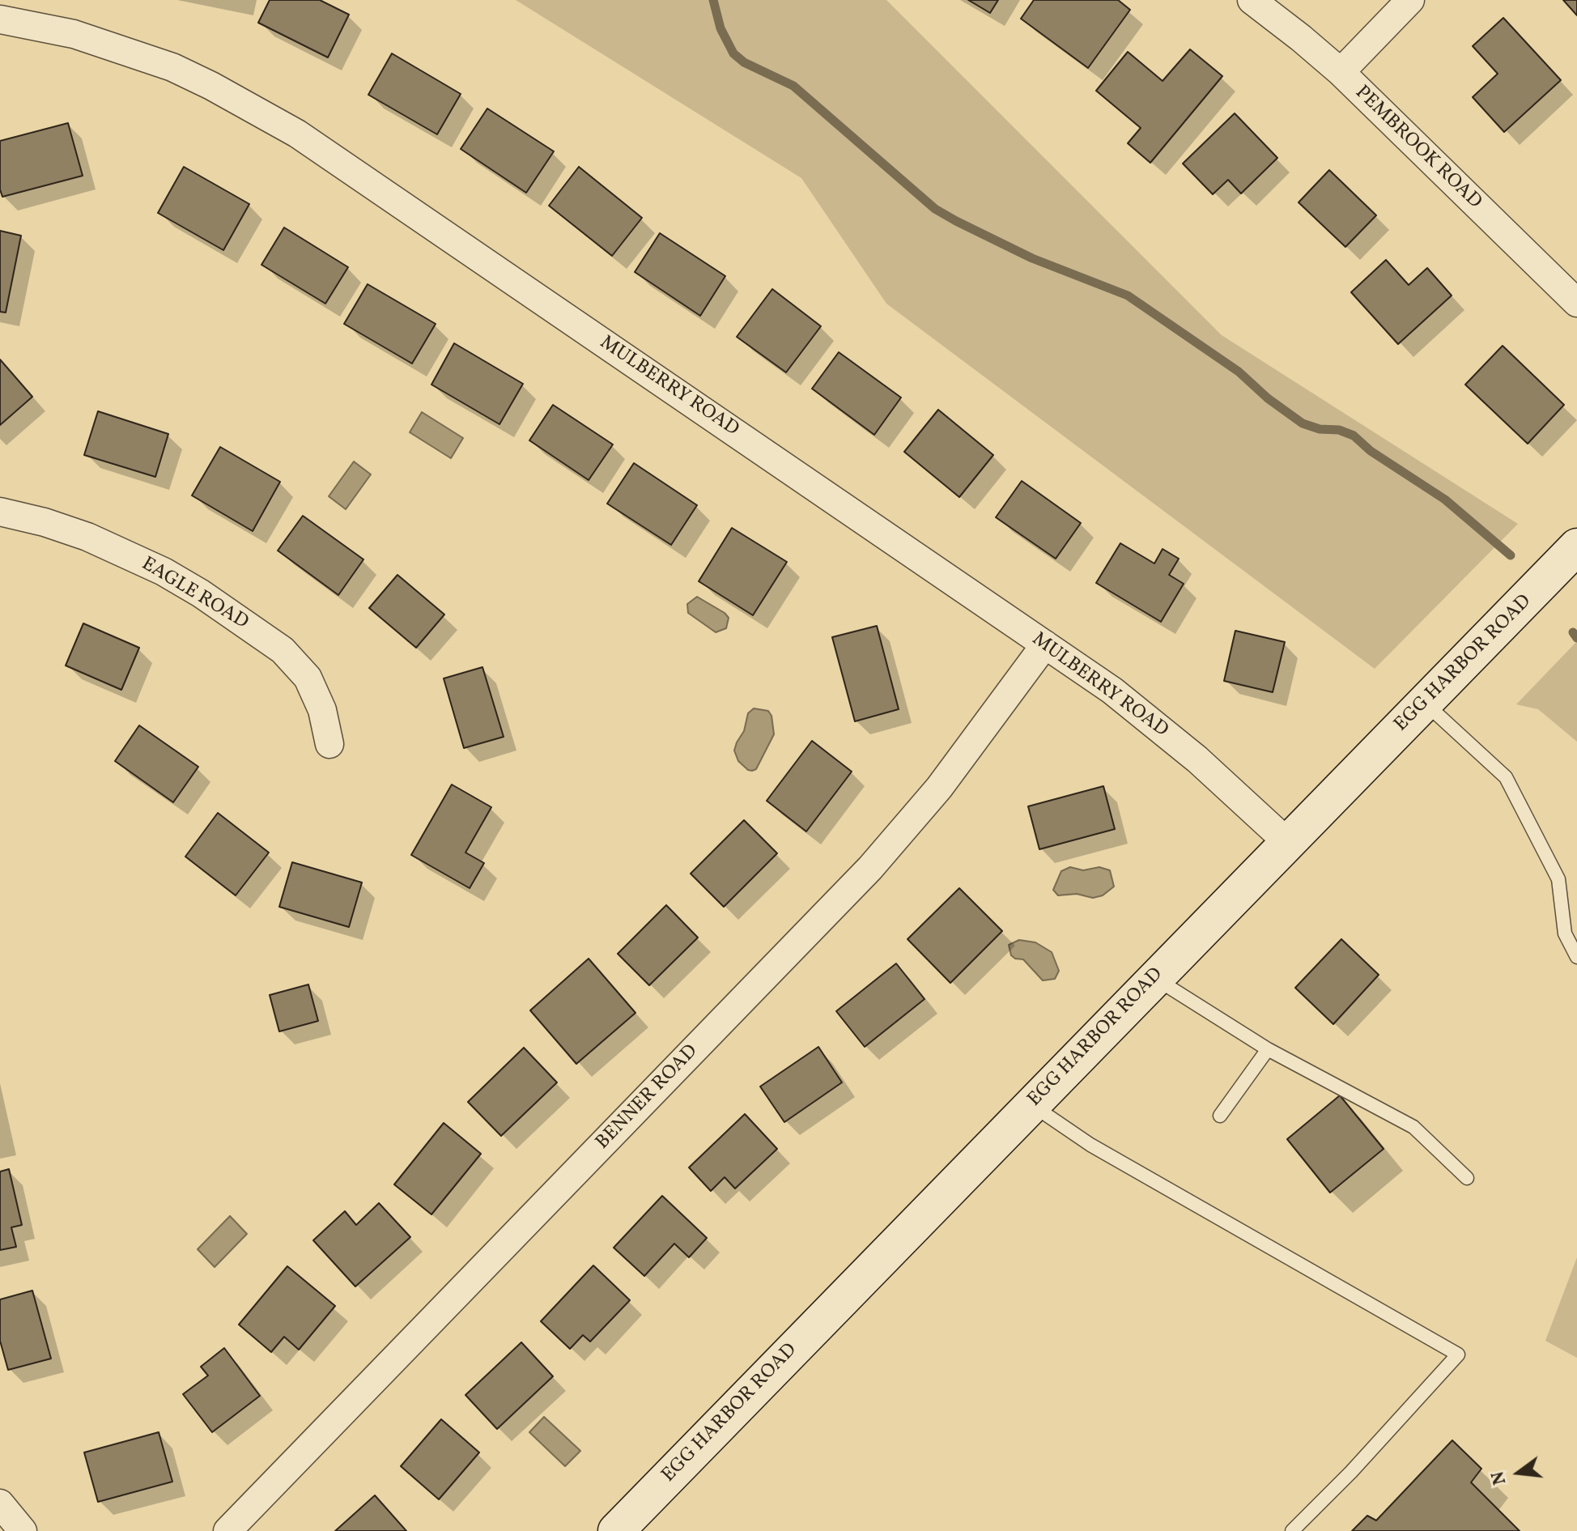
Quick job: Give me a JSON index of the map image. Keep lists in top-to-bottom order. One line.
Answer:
{"streets":{"main road":["EGG HARBOR ROAD"],"street":["PEMBROOK ROAD","MULBERRY ROAD","EAGLE ROAD","BENNER ROAD"]},"crossings":[["MULBERRY ROAD","EGG HARBOR ROAD"],["MULBERRY ROAD","BENNER ROAD"]],"north":"left"}
